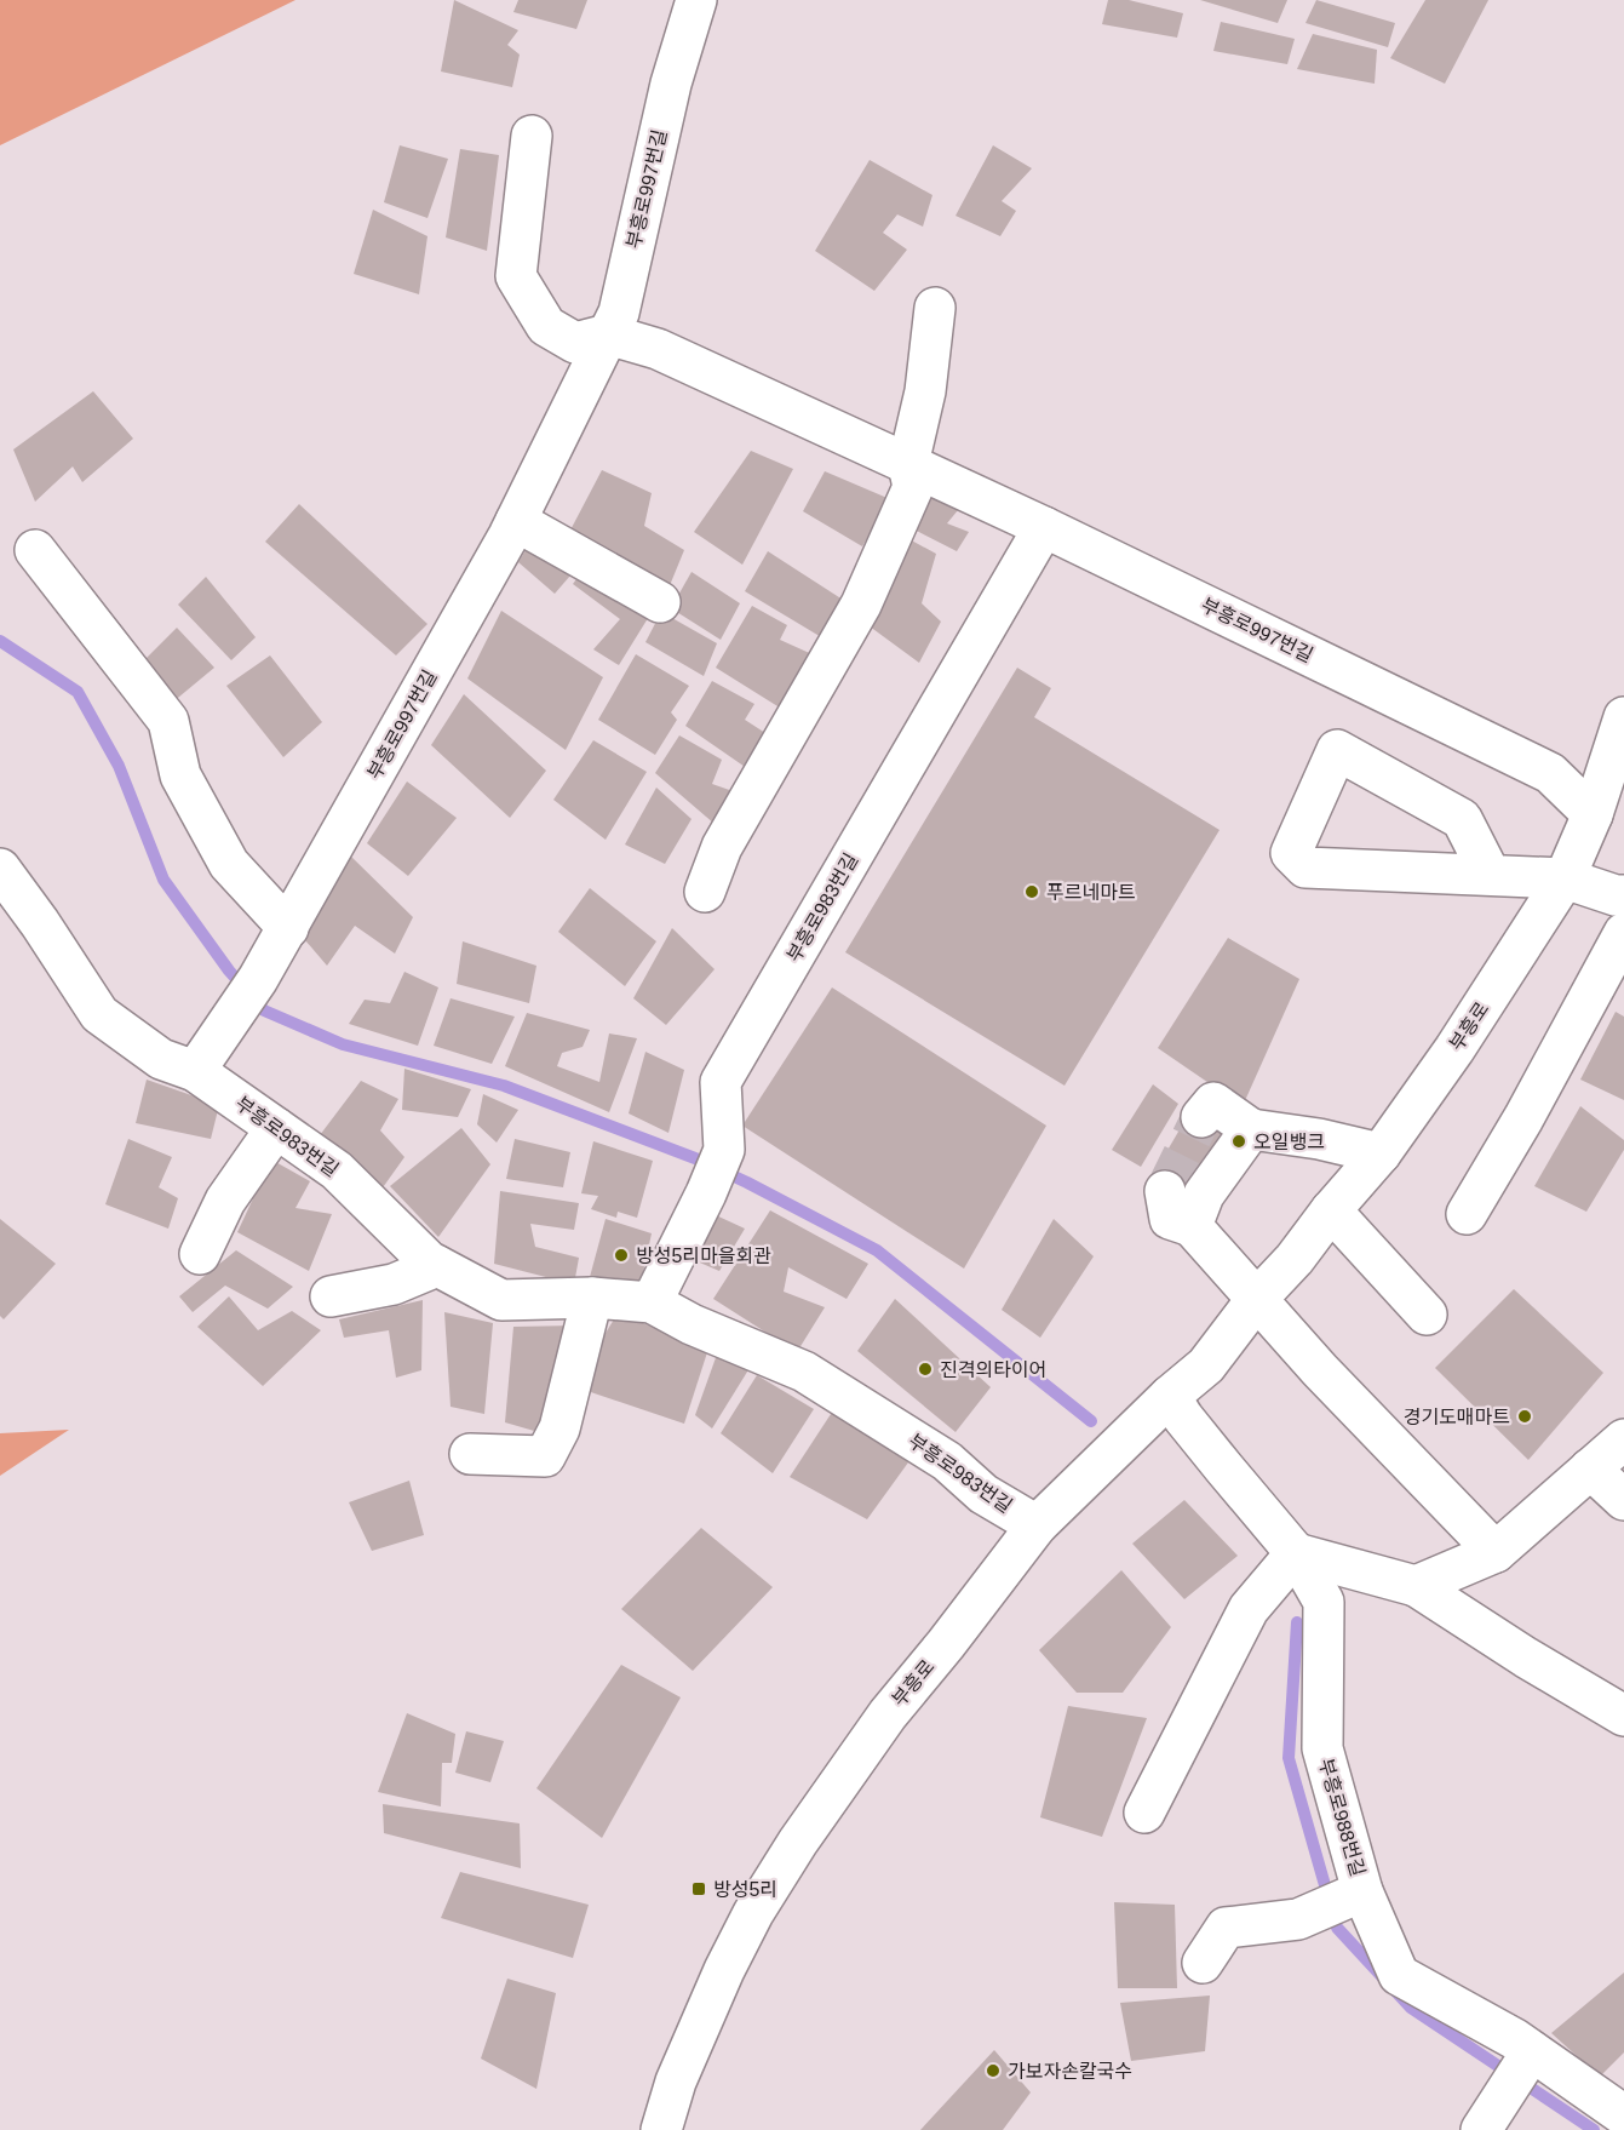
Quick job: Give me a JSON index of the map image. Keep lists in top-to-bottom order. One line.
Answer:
{"streets":{"street":["부흥로997번길","부흥로983번길","부흥로","부흥로988번길"]},"crossings":[["부흥로997번길","부흥로983번길"],["부흥로997번길","부흥로"],["부흥로983번길","부흥로"],["부흥로","부흥로988번길"]],"places":{"other":["푸르네마트","오일뱅크","방성5리마을회관","진격의타이어","경기도매마트","가보자손칼국수"],"transit":["방성5리"]}}
